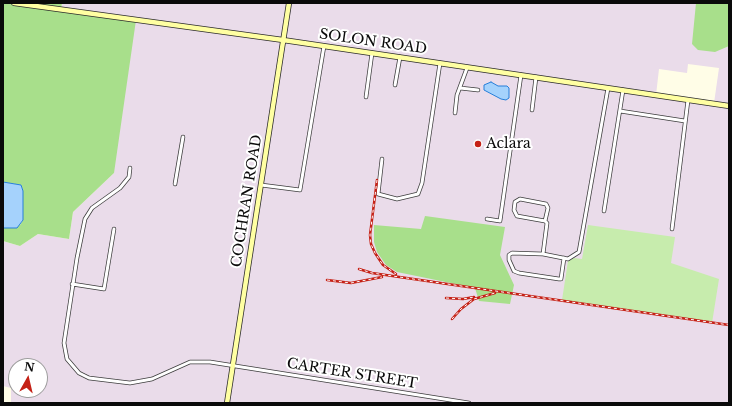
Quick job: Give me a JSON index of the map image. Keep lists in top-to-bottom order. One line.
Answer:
{"streets":{"street":["SOLON ROAD","COCHRAN ROAD","CARTER STREET"]},"crossings":[["SOLON ROAD","COCHRAN ROAD"],["COCHRAN ROAD","CARTER STREET"]],"places":["Aclara"],"north":"top"}
